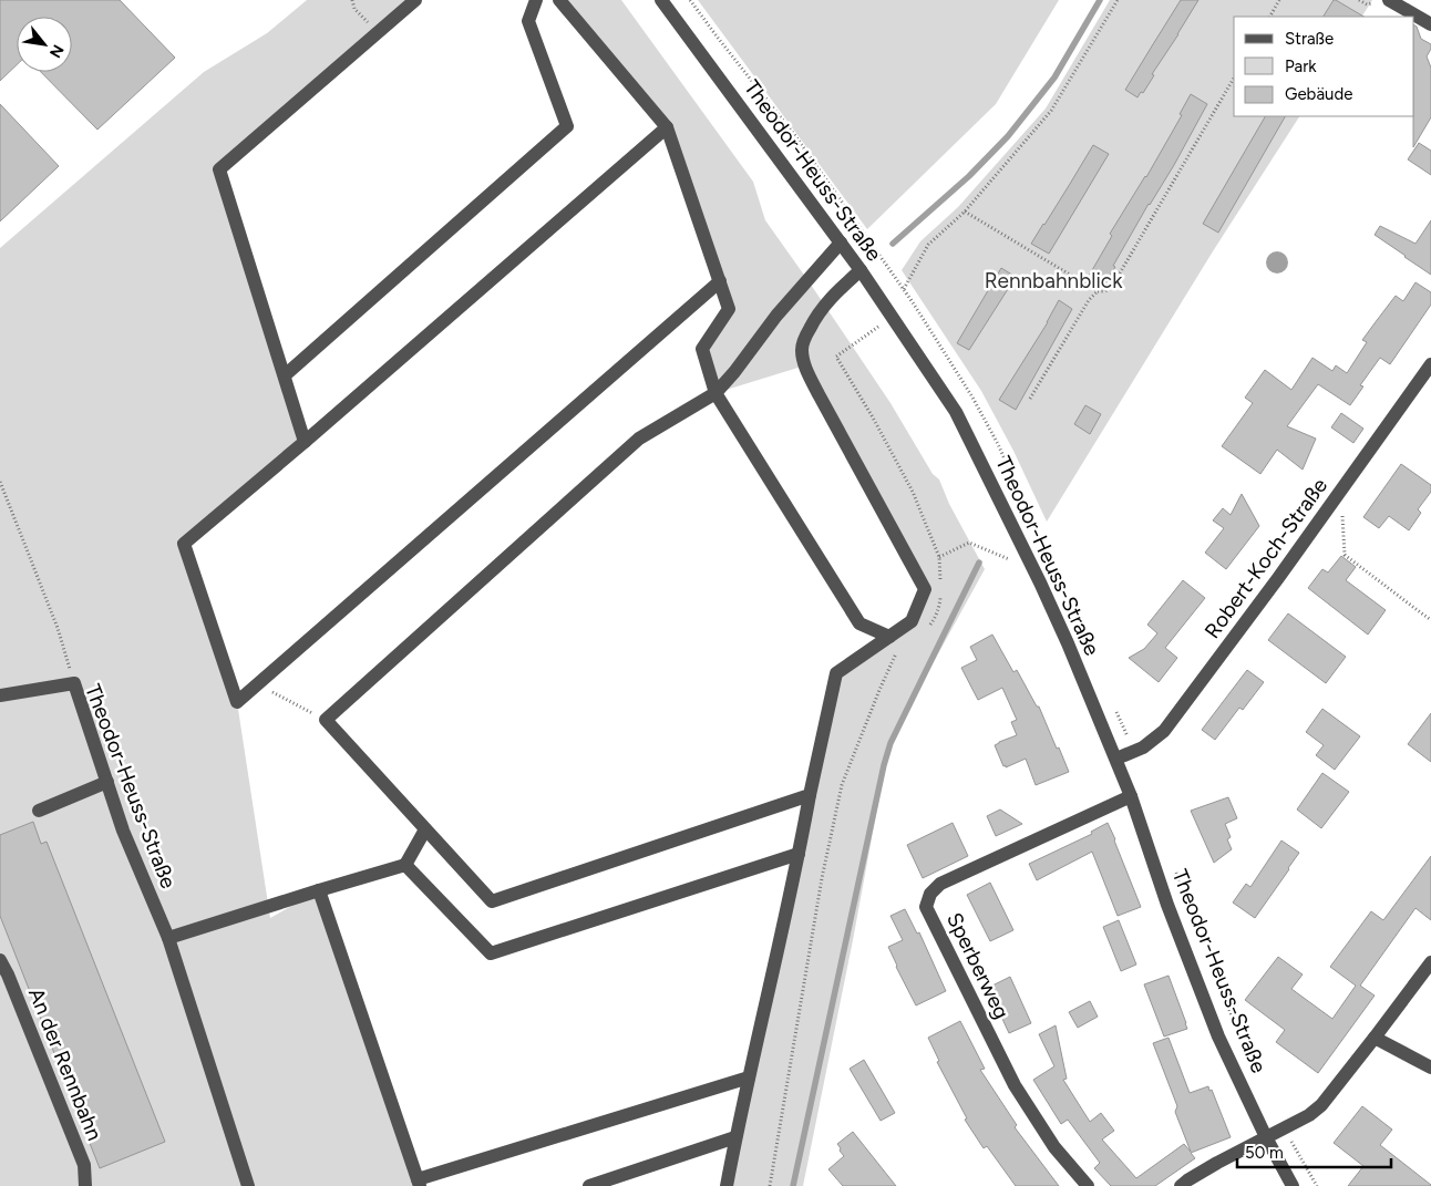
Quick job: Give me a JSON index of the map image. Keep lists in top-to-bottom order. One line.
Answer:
{"streets":{"street":["Theodor-Heuss-Straße","Robert-Koch-Straße","Sperberweg","An der Rennbahn"]},"crossings":[["Theodor-Heuss-Straße","Robert-Koch-Straße"],["Theodor-Heuss-Straße","Sperberweg"]],"parks":["Rennbahnblick"],"legend":["Straße","Park","Gebäude"],"scale_bar":"50 m","north":"bottom right"}
